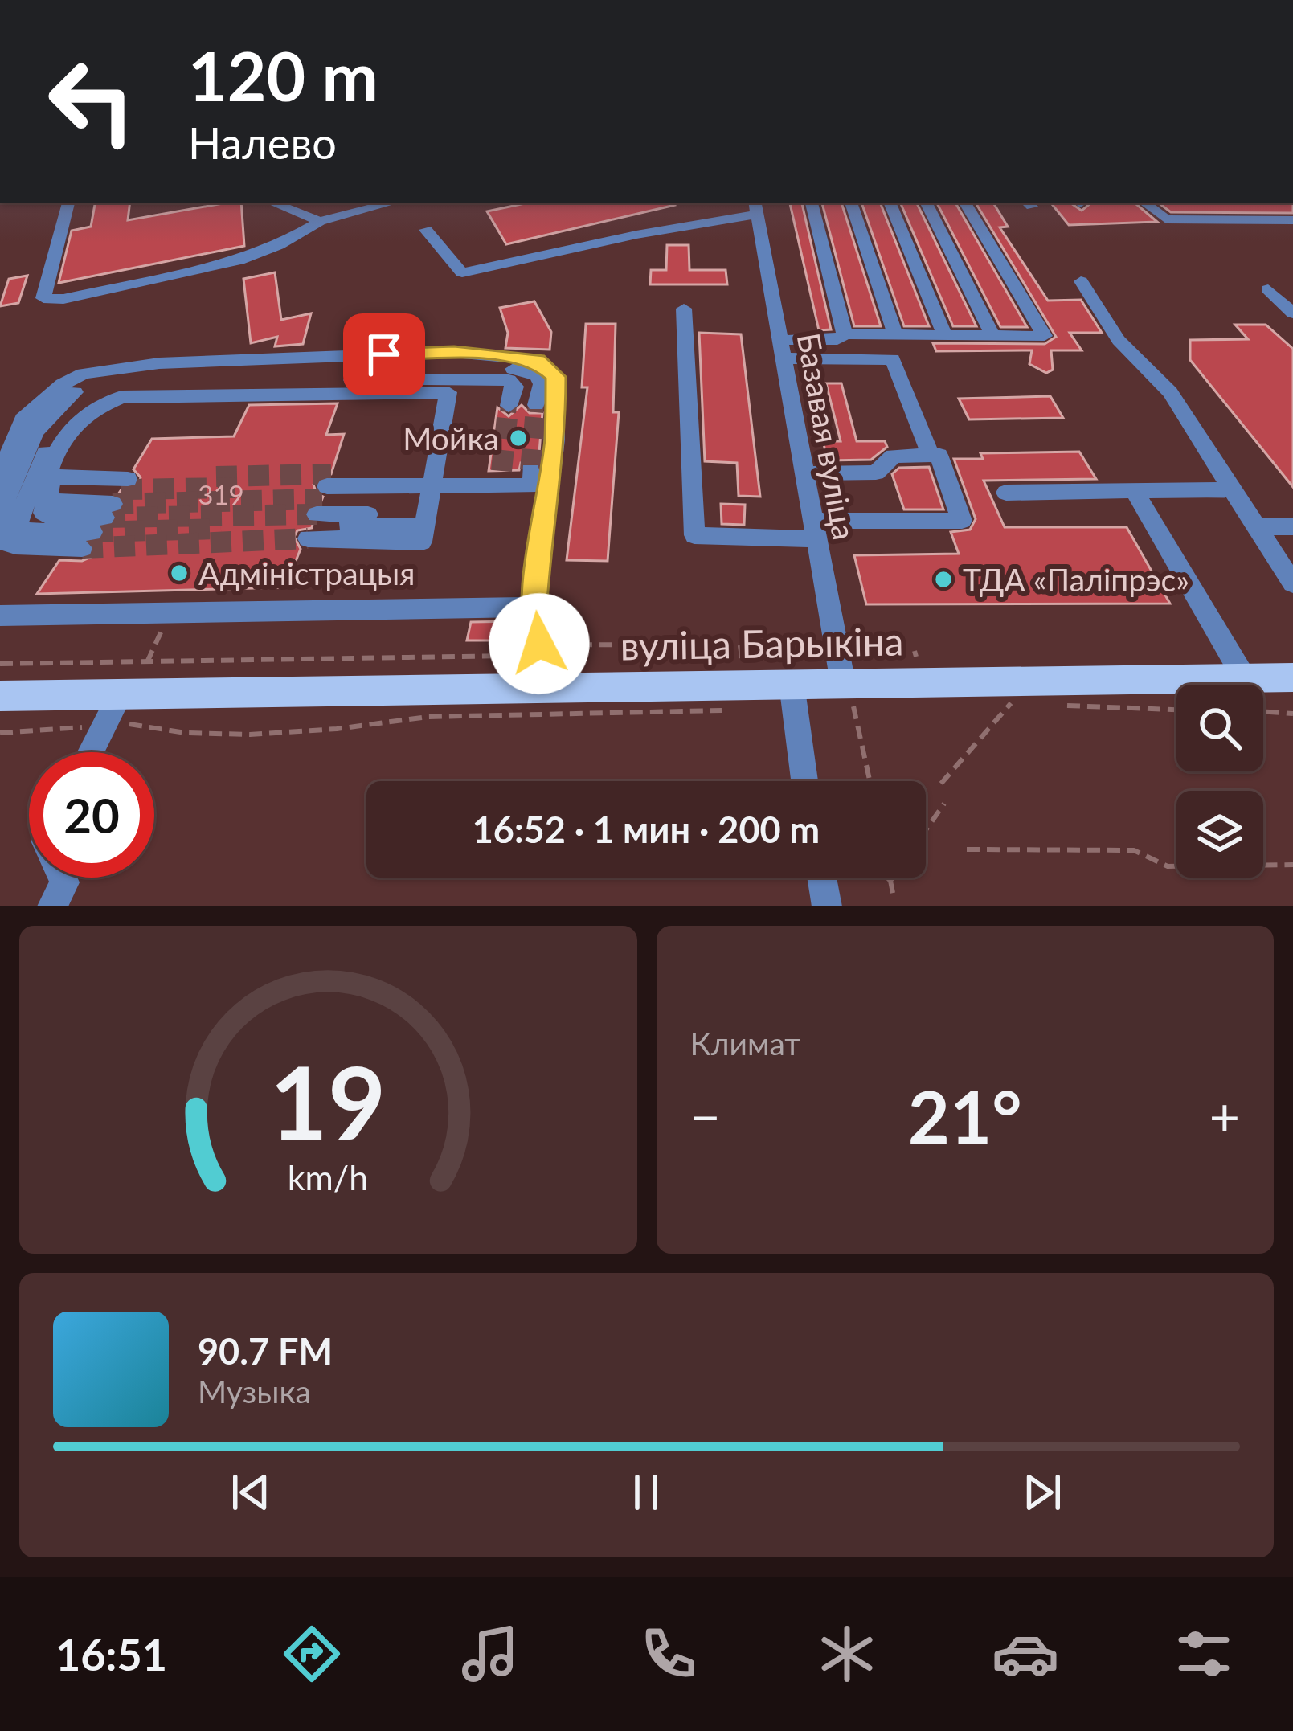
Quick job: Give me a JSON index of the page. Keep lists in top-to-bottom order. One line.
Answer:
{"streets":{"main road":["вуліца Барыкіна"],"street":["Базавая вуліца"]},"crossings":[["Базавая вуліца","вуліца Барыкіна"]],"places":["Мойка","Адміністрацыя","ТДА «Паліпрэс»"],"house_numbers":["319"],"page":{"turn":["120 m","Налево"],"limit":"20","trip":"16:52 · 1 мин · 200 m","tile":"Климат","heat":["−","21°","+"],"song":["90.7 FM","Музыка"],"tabs":"16:51","gauge":["19","km/h"]}}
